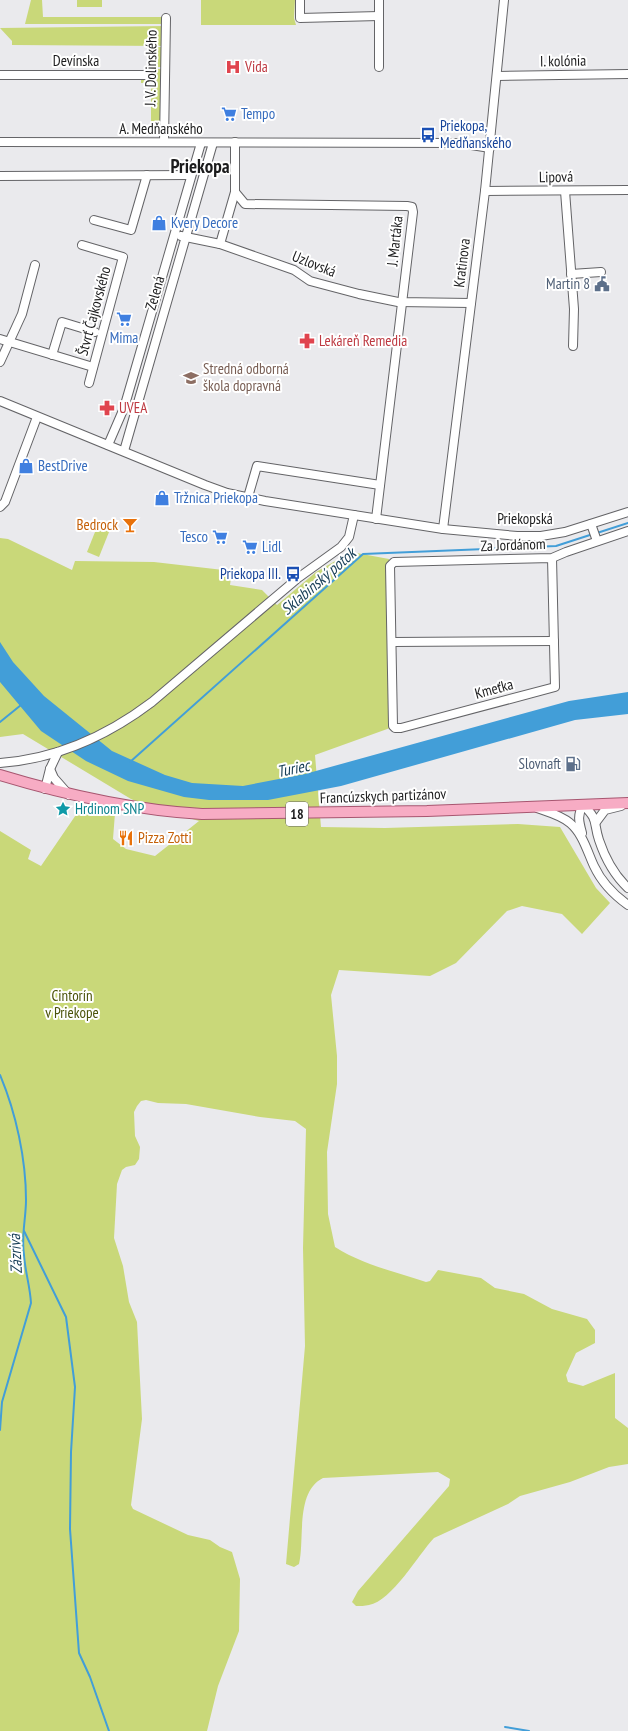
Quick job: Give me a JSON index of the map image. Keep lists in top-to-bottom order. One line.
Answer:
{"streets":{"main road":["Francúzskych partizánov","18"],"street":["Devínska","I. kolónia","J. V. Dolinského","A. Medňanského","Lipová","J. Martáka","Kratinova","Uzlovská","Zelená","Štvrť Čajkovského","Priekopská","Za Jordánom","Kmeťka"]},"crossings":[["I. kolónia","Kratinova"],["J. V. Dolinského","A. Medňanského"],["A. Medňanského","Kratinova"],["A. Medňanského","Zelená"],["Lipová","Kratinova"],["J. Martáka","Uzlovská"],["J. Martáka","Priekopská"],["Kratinova","Uzlovská"],["Kratinova","Priekopská"],["Uzlovská","Zelená"],["Zelená","Priekopská"],["Za Jordánom","Kmeťka"]],"districts":["Priekopa"],"water":["Sklabinský potok","Turiec","Zázrivá"],"parks":["Cintorín v Priekope"],"places":{"hospital":["Vida"],"supermarket":["Tempo","Mima","Tesco","Lidl"],"bus stop":["Priekopa, Medňanského","Priekopa III."],"shop":["Kvery Decore","BestDrive","Tržnica Priekopa"],"public building":["Martin 8"],"pharmacy":["Lekáreň Remedia","UVEA"],"school or university":["Stredná odborná škola dopravná"],"bar":["Bedrock"],"fuel station":["Slovnaft"],"place":["Hrdinom SNP"],"restaurant":["Pizza Zotti"]}}
